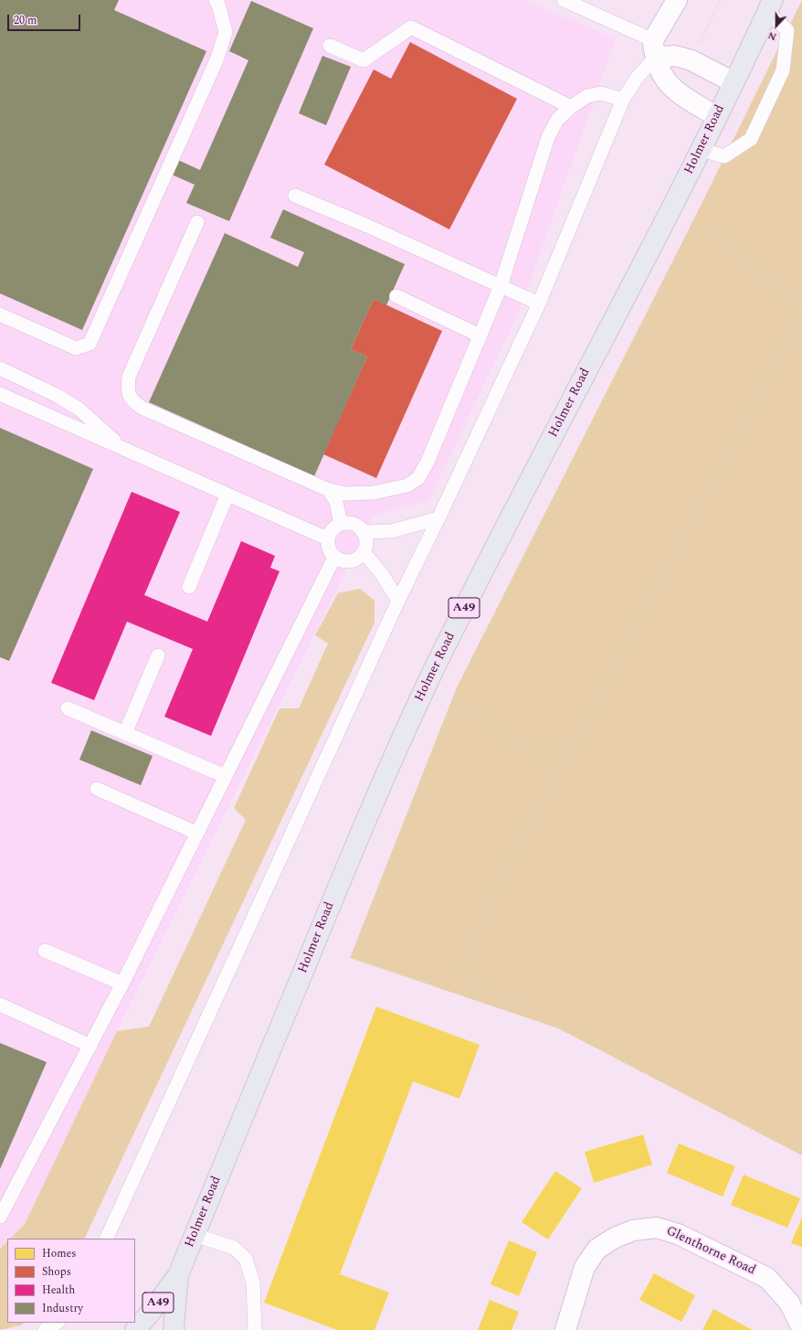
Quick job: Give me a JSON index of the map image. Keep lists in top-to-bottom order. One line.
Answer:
{"streets":{"highway":["Holmer Road","A49"],"street":["Glenthorne Road"]},"legend":["Homes","Shops","Health","Industry"],"scale_bar":"20 m","north":"bottom"}
